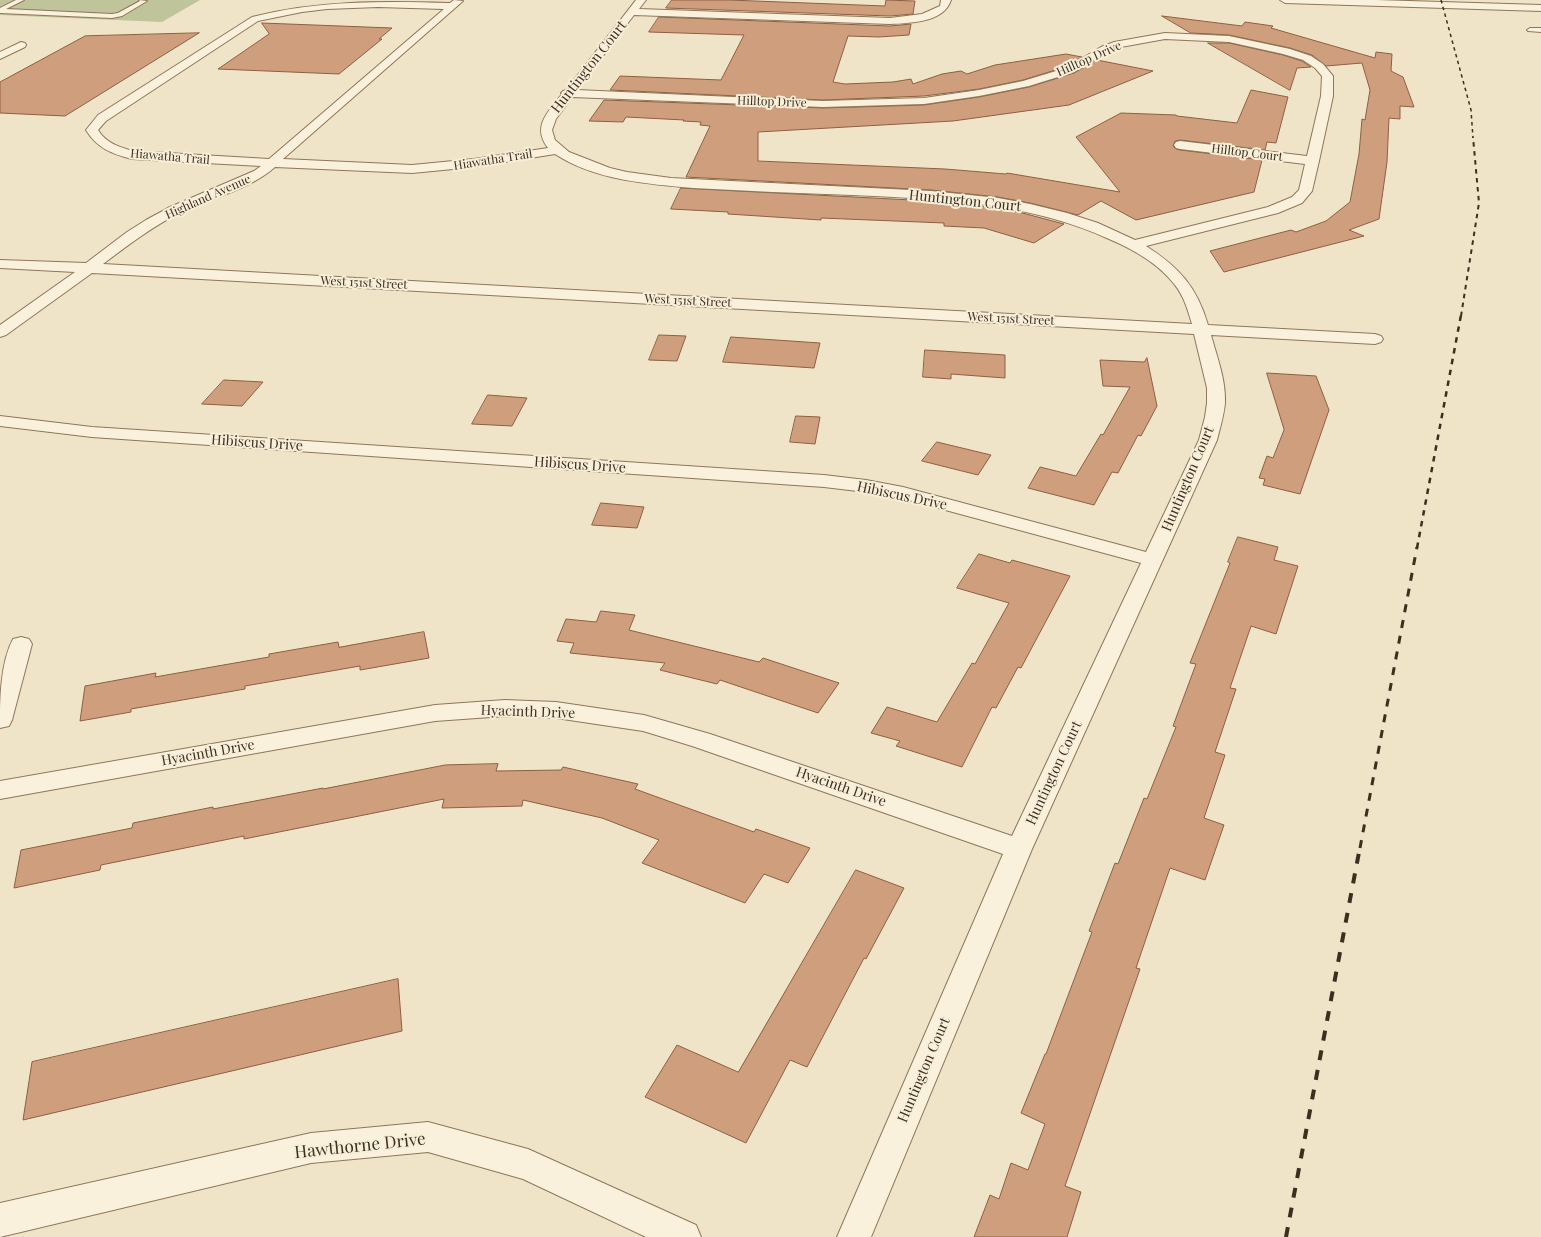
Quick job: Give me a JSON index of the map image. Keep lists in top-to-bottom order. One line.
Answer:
{"streets":{"street":["Hilltop Drive","Huntington Court","Hilltop Court","Hiawatha Trail","Highland Avenue","West 151st Street","Hibiscus Drive","Hyacinth Drive","Hawthorne Drive"]},"crossings":[["Hilltop Drive","Huntington Court"],["Hilltop Drive","Hilltop Court"],["Huntington Court","Hiawatha Trail"],["Huntington Court","West 151st Street"],["Huntington Court","Hibiscus Drive"],["Huntington Court","Hyacinth Drive"],["Hiawatha Trail","Highland Avenue"],["Highland Avenue","West 151st Street"]]}
